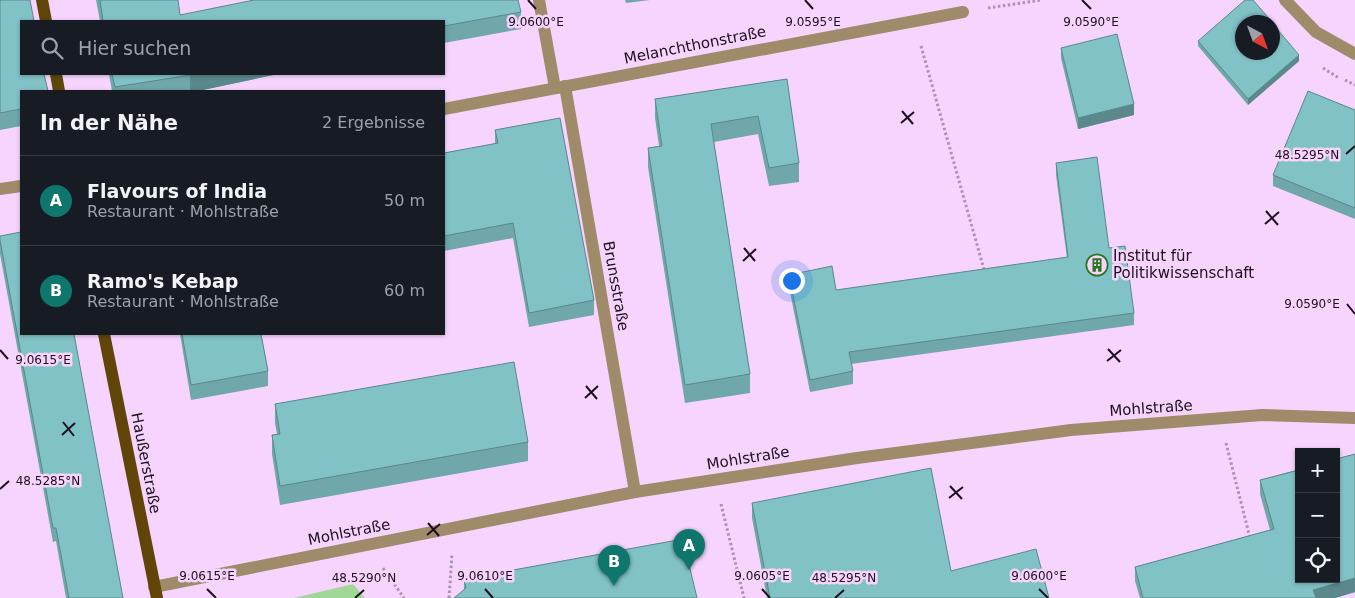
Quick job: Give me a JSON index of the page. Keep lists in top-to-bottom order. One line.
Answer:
{"streets":{"main road":["Haußerstraße"],"street":["Melanchthonstraße","Brunsstraße","Mohlstraße"]},"crossings":[["Melanchthonstraße","Brunsstraße"],["Brunsstraße","Mohlstraße"],["Mohlstraße","Haußerstraße"]],"places":{"building":["Institut für Politikwissenschaft"]},"north":"bottom right","page":{"search":"Hier suchen","heading":["In der Nähe","2 Ergebnisse"],"list":[{"mark":"A","name":"Flavours of India","note":"Restaurant · Mohlstraße","value":"50 m"},{"mark":"B","name":"Ramo's Kebap","note":"Restaurant · Mohlstraße","value":"60 m"}],"map_buttons":["+","−"],"pins":["A","B"]},"coordinates":["9.0600°E","9.0595°E","9.0590°E","48.5295°N","9.0615°E","48.5285°N","9.0610°E","9.0605°E","48.5290°N"]}
